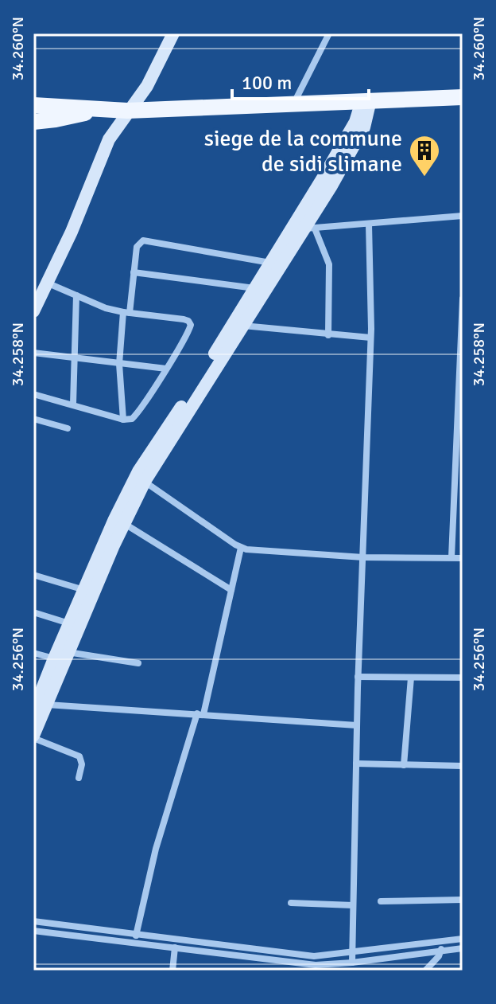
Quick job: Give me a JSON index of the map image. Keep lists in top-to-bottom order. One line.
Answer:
{"places":{"building":["siege de la commune de sidi slimane"]},"scale_bar":"100 m","coordinates":["34.260°N","34.258°N","34.256°N"]}
